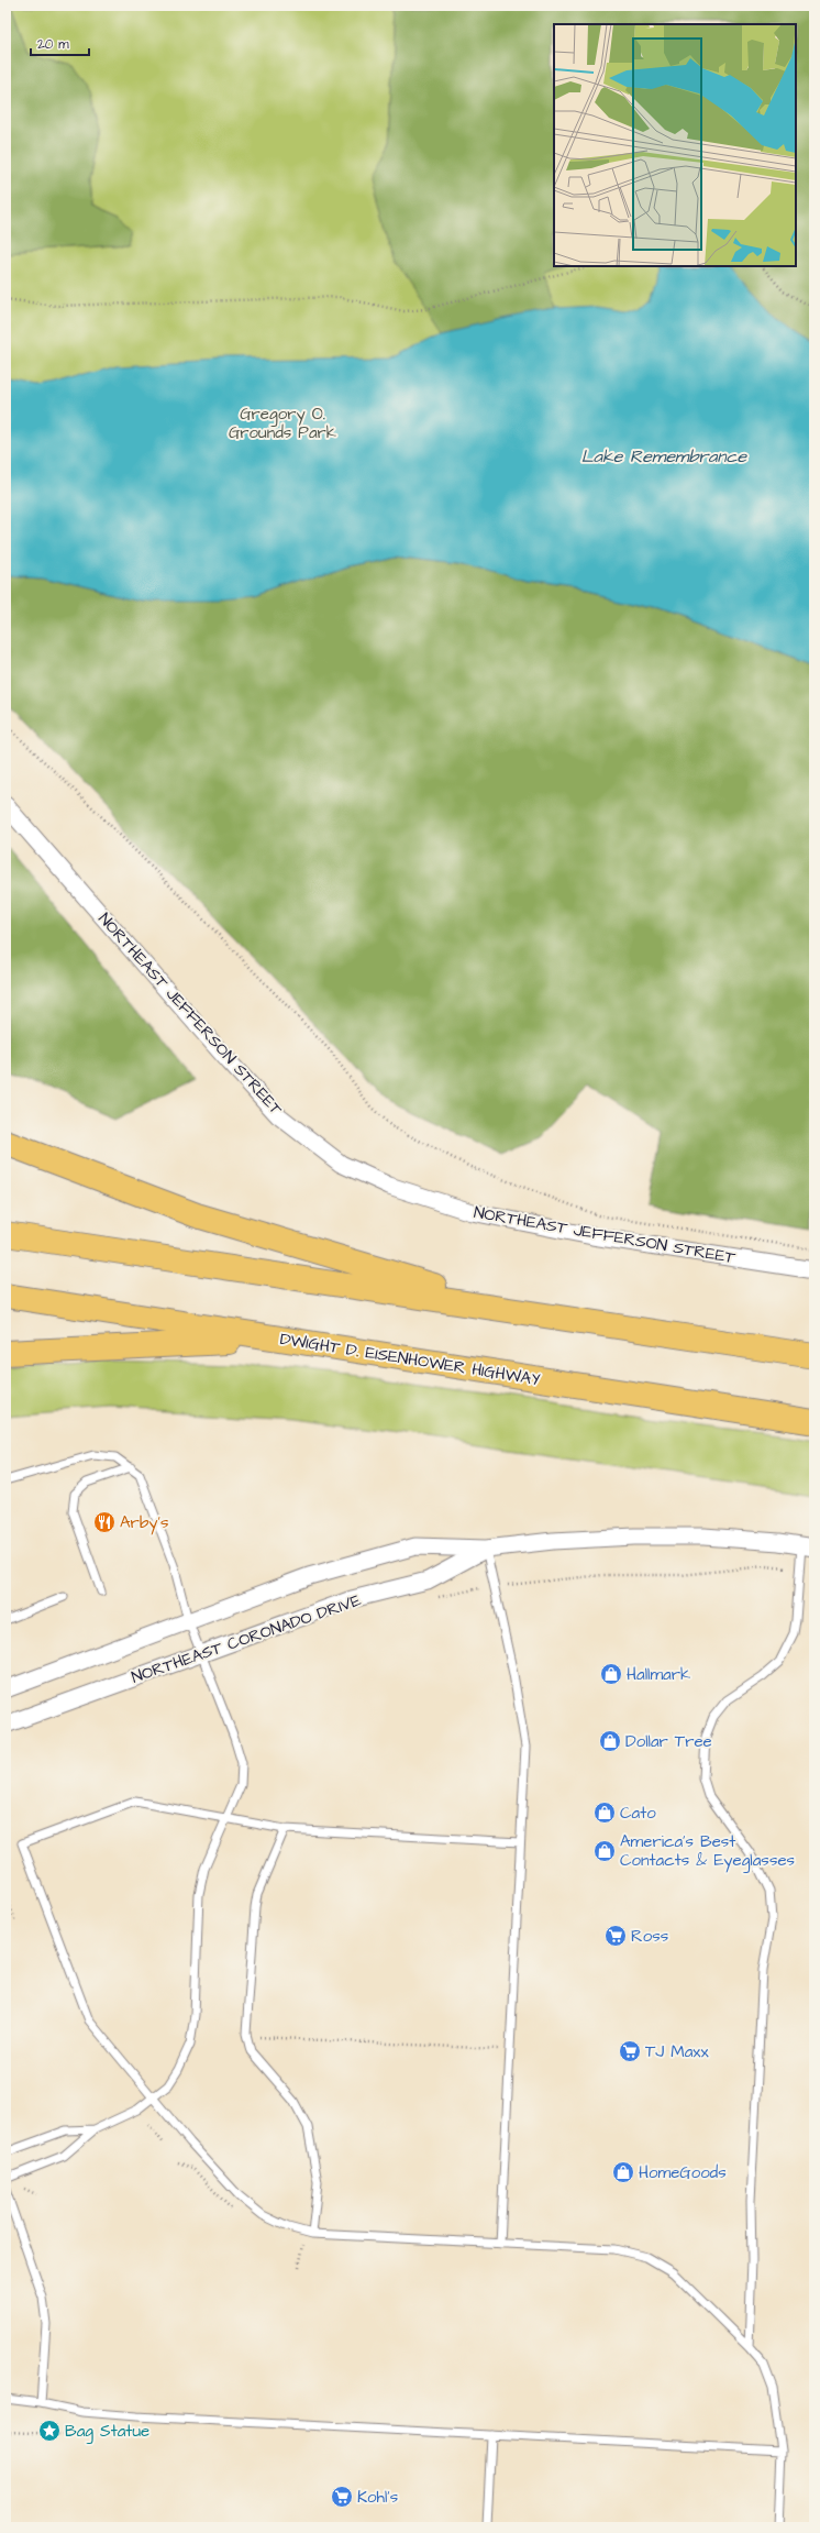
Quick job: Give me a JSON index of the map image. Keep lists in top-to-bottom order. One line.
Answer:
{"streets":{"highway":["DWIGHT D. EISENHOWER HIGHWAY"],"street":["NORTHEAST JEFFERSON STREET","NORTHEAST CORONADO DRIVE"]},"water":["Lake Remembrance"],"parks":["Gregory O. Grounds Park"],"places":{"restaurant":["Arby's"],"shop":["Hallmark","Dollar Tree","Cato","America's Best Contacts & Eyeglasses","HomeGoods"],"supermarket":["Ross","TJ Maxx","Kohl's"],"place":["Bag Statue"]},"scale_bar":"20 m"}
